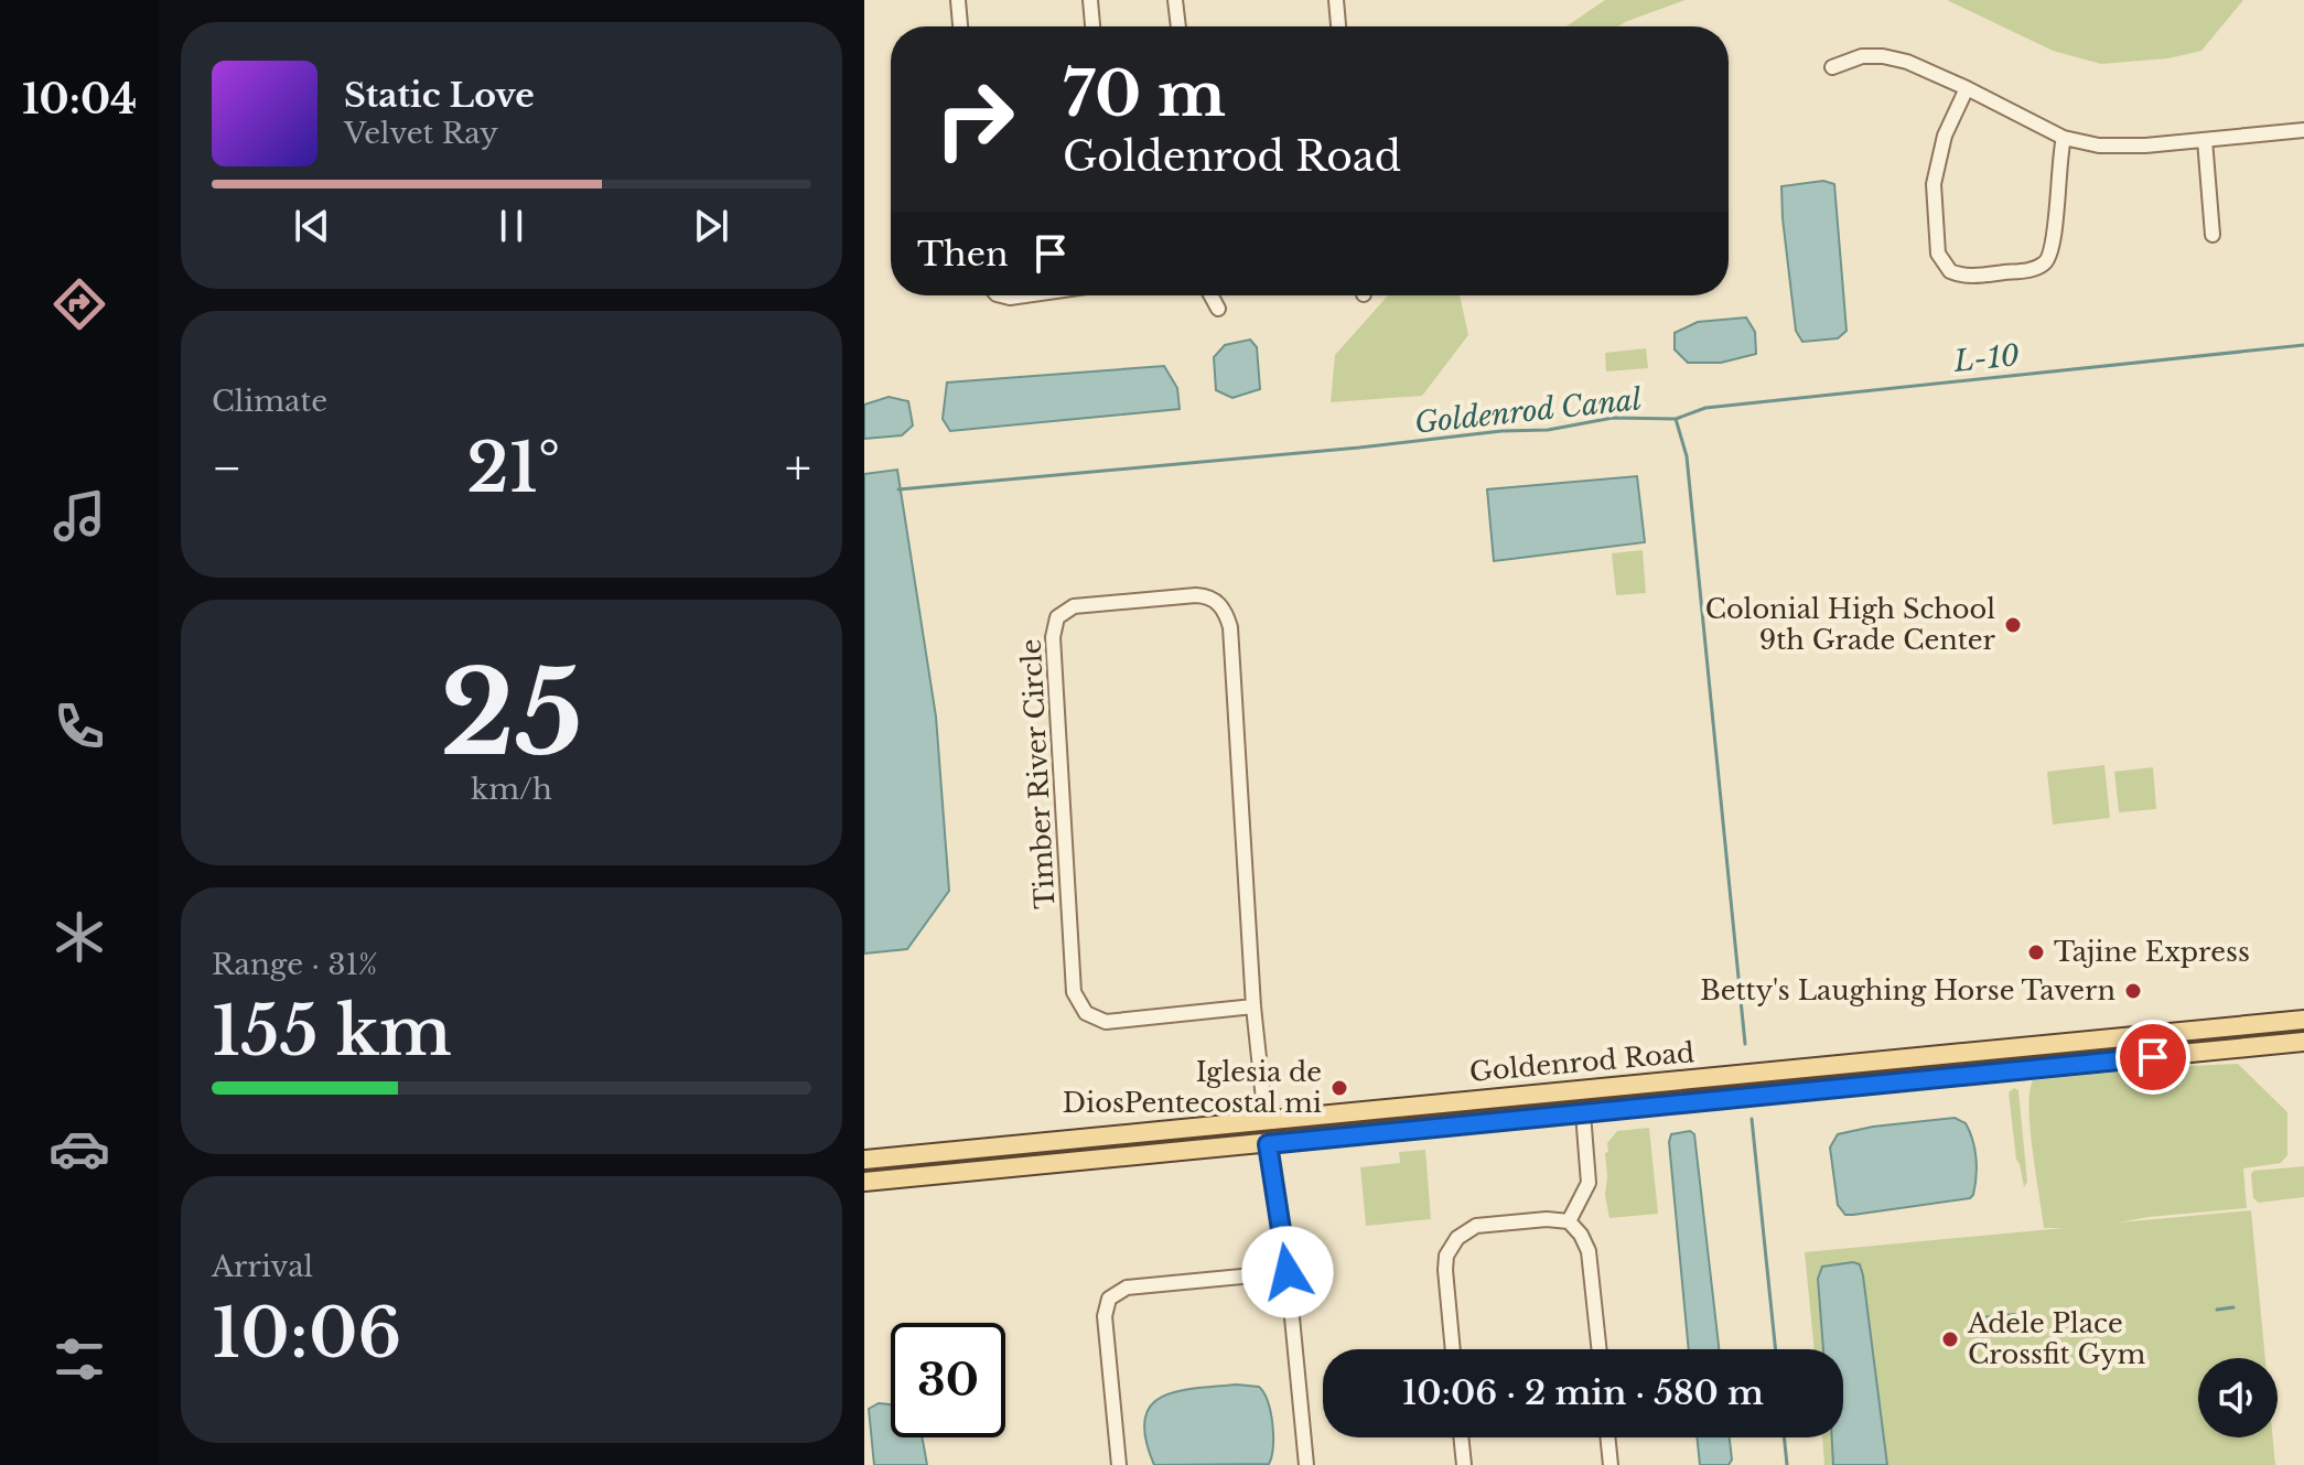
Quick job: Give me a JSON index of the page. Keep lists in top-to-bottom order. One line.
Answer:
{"streets":{"main road":["Goldenrod Road"],"street":["Timber River Circle"]},"crossings":[["Timber River Circle","Goldenrod Road"]],"water":["L-10","Goldenrod Canal"],"places":["Colonial High School 9th Grade Center","Tajine Express","Betty's Laughing Horse Tavern","Iglesia de DiosPentecostal mi","Adele Place Crossfit Gym"],"page":{"tabs":"10:04","turn":["70 m","Goldenrod Road"],"song":["Static Love","Velvet Ray"],"then":"Then","tile":["Climate",["25","km/h"],["Range · 31%","155 km"],["Arrival","10:06"]],"heat":["−","21°","+"],"limit":"30","trip":"10:06 · 2 min · 580 m"}}
